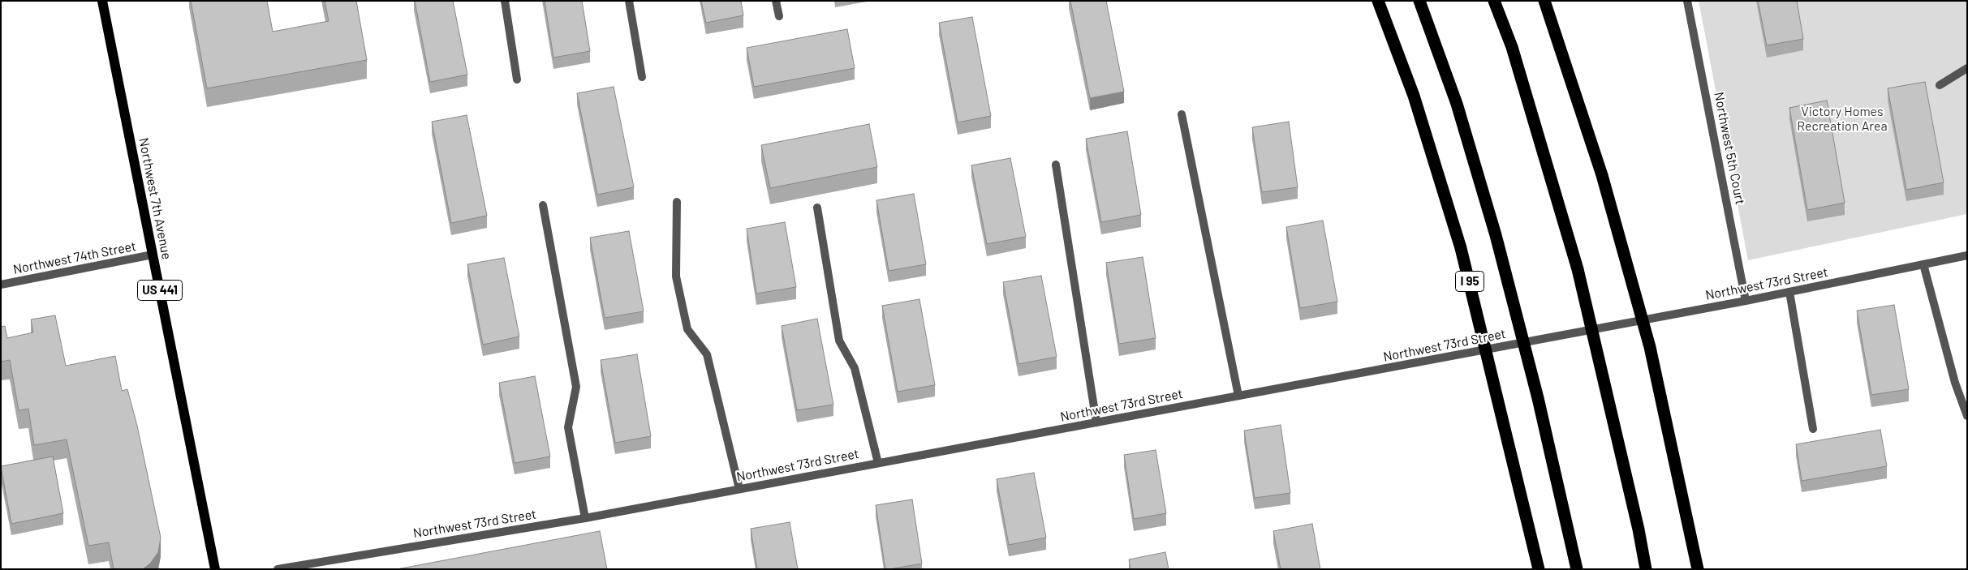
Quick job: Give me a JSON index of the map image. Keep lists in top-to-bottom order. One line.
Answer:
{"streets":{"highway":["I 95"],"main road":["Northwest 7th Avenue","US 441"],"street":["Northwest 5th Court","Northwest 74th Street","Northwest 73rd Street"]},"crossings":[["Northwest 5th Court","Northwest 73rd Street"],["Northwest 7th Avenue","Northwest 74th Street"]],"parks":["Victory Homes Recreation Area"]}
